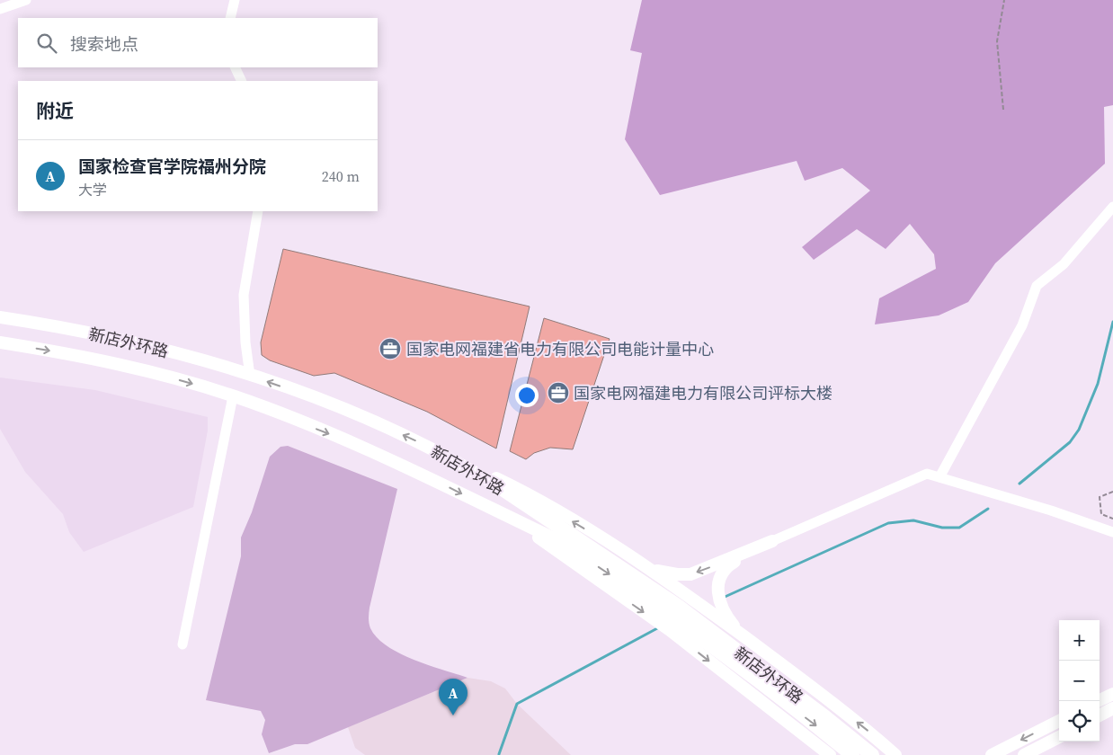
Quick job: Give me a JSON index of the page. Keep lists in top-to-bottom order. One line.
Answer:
{"streets":{"highway":["新店外环路"]},"places":{"office":["国家电网福建省电力有限公司电能计量中心","国家电网福建电力有限公司评标大楼"]},"page":{"search":"搜索地点","heading":"附近","list":[{"mark":"A","name":"国家检查官学院福州分院","note":"大学","value":"240 m"}],"map_buttons":["+","−"],"pins":"A"}}
